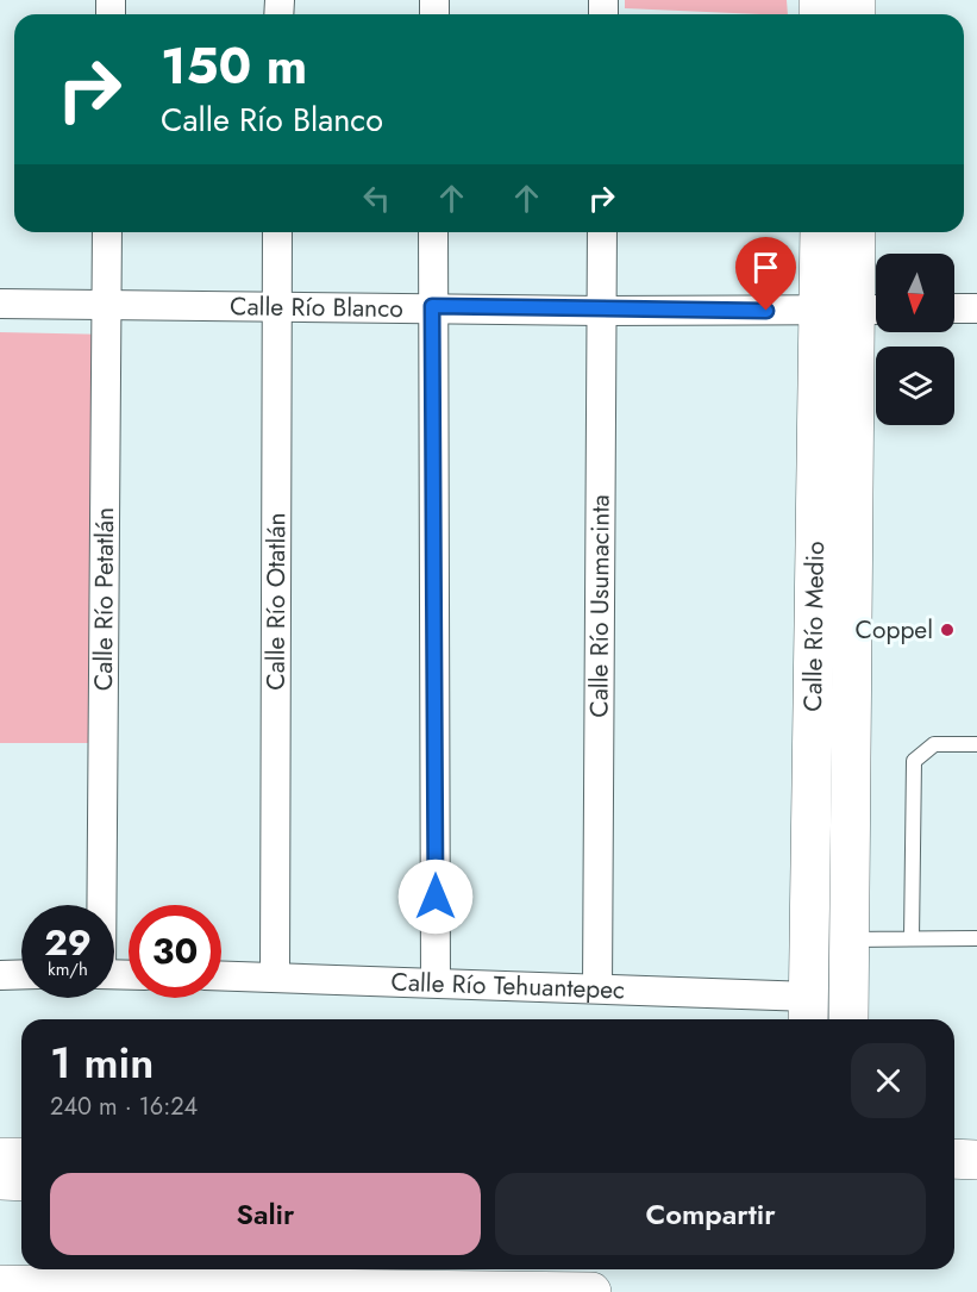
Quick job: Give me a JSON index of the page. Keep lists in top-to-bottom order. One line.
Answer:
{"streets":{"main road":["Calle Río Medio"],"street":["Calle Río Blanco","Calle Río Petatlán","Calle Río Otatlán","Calle Río Usumacinta","Calle Río Tehuantepec"]},"crossings":[["Calle Río Blanco","Calle Río Petatlán"],["Calle Río Blanco","Calle Río Otatlán"],["Calle Río Blanco","Calle Río Usumacinta"],["Calle Río Blanco","Calle Río Medio"],["Calle Río Otatlán","Calle Río Tehuantepec"],["Calle Río Usumacinta","Calle Río Tehuantepec"],["Calle Río Medio","Calle Río Tehuantepec"]],"places":["Coppel"],"north":"bottom","page":{"turn":["150 m","Calle Río Blanco"],"speed":"29 km/h","limit":"30","heading":["1 min","240 m · 16:24"],"buttons":["Salir","Compartir"]}}
